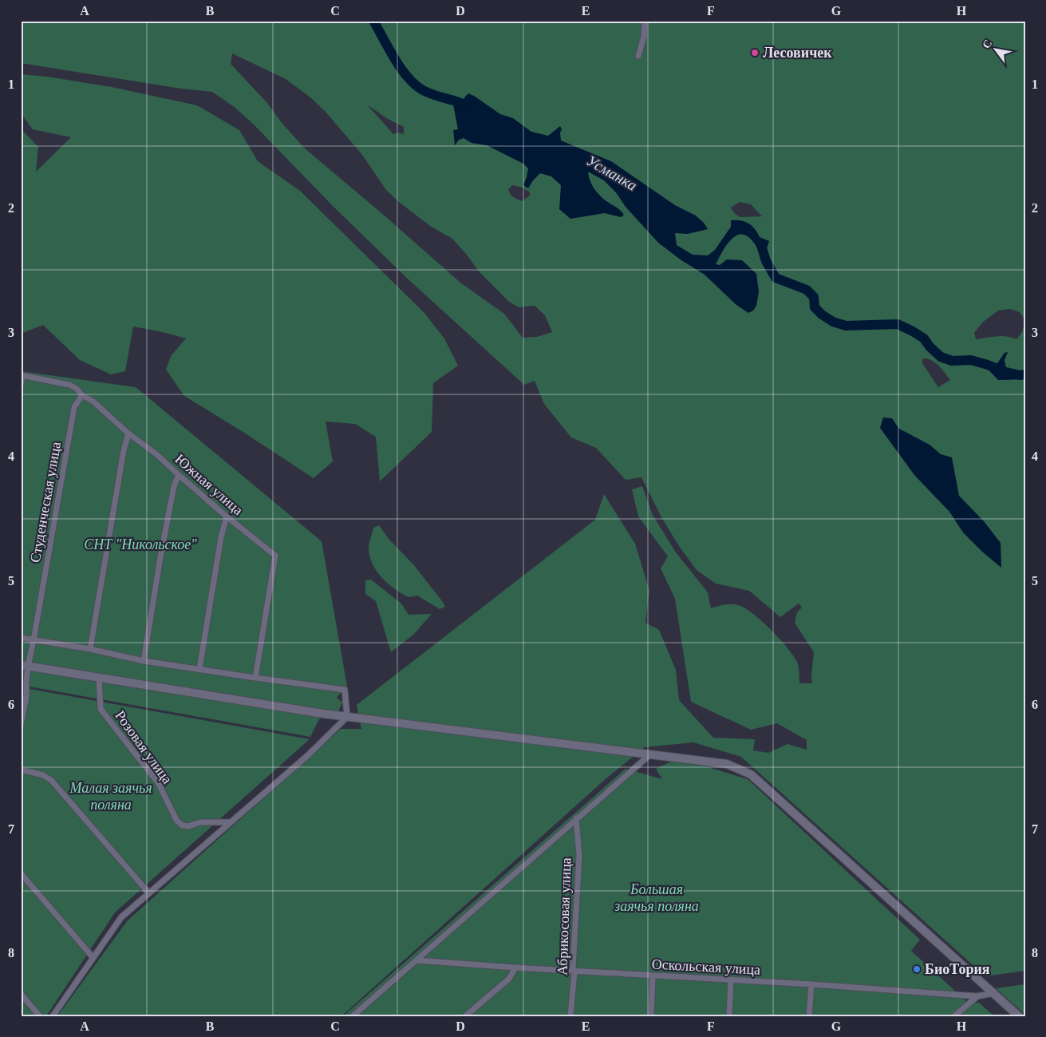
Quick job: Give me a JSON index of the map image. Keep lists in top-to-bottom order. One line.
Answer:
{"streets":{"street":["Южная улица","Студенческая улица","Розовая улица","Абрикосовая улица","Оскольская улица"]},"crossings":[["Южная улица","Студенческая улица"],["Абрикосовая улица","Оскольская улица"]],"water":["Усманка"],"parks":["СНТ \"Никольское\"","Малая заячья поляна","Большая заячья поляна"],"places":["Лесовичек","БиоТория"],"north":"top left","grid":{"columns":["A","B","C","D","E","F","G","H"],"rows":["1","2","3","4","5","6","7","8"]}}
